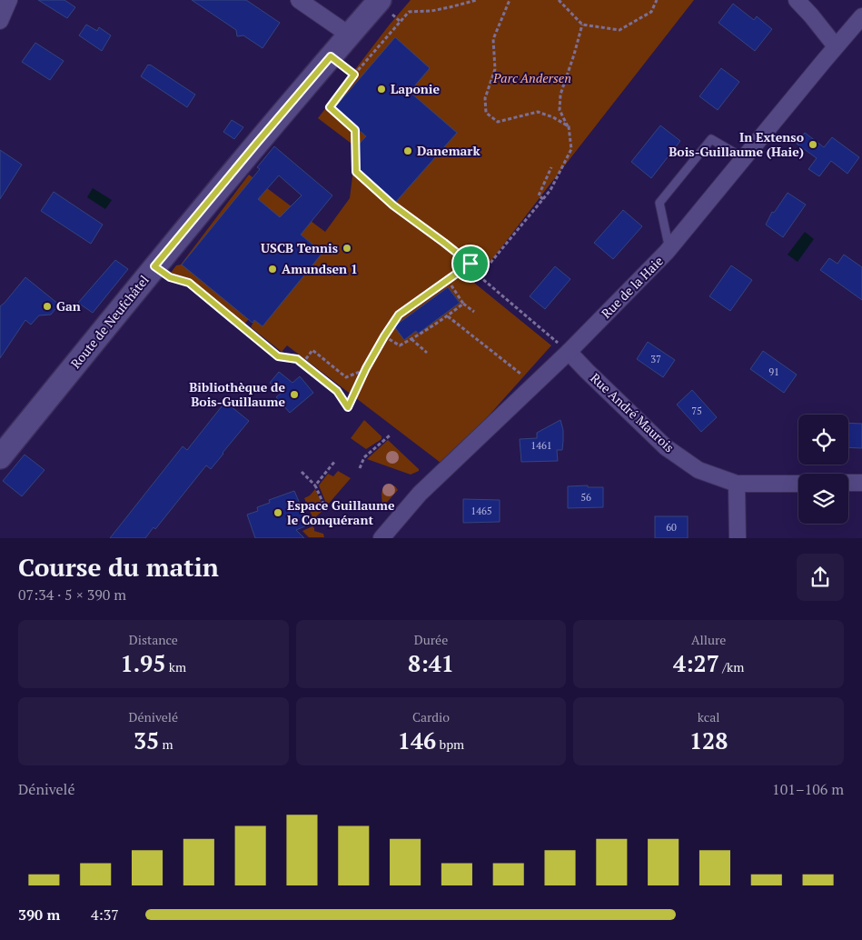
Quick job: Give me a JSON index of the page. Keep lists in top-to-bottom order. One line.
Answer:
{"streets":{"main road":["Route de Neufchâtel"],"street":["Rue de la Haie","Rue André Maurois"]},"crossings":[["Rue de la Haie","Rue André Maurois"]],"parks":["Parc Andersen"],"places":["Laponie","In Extenso Bois-Guillaume (Haie)","Danemark","USCB Tennis","Amundsen 1","Gan","Bibliothèque de Bois-Guillaume","Espace Guillaume le Conquérant"],"house_numbers":["37","91","75","1461","56","1465","60"],"page":{"heading":["Course du matin","07:34 · 5 × 390 m"],"stats":[["Distance","1.95 km"],["Durée","8:41"],["Allure","4:27 /km"],["Dénivelé","35 m"],["Cardio","146 bpm"],["kcal","128"]],"chart":["Dénivelé","101–106 m"],"list":[{"name":"390 m","note":"4:37"}]}}
